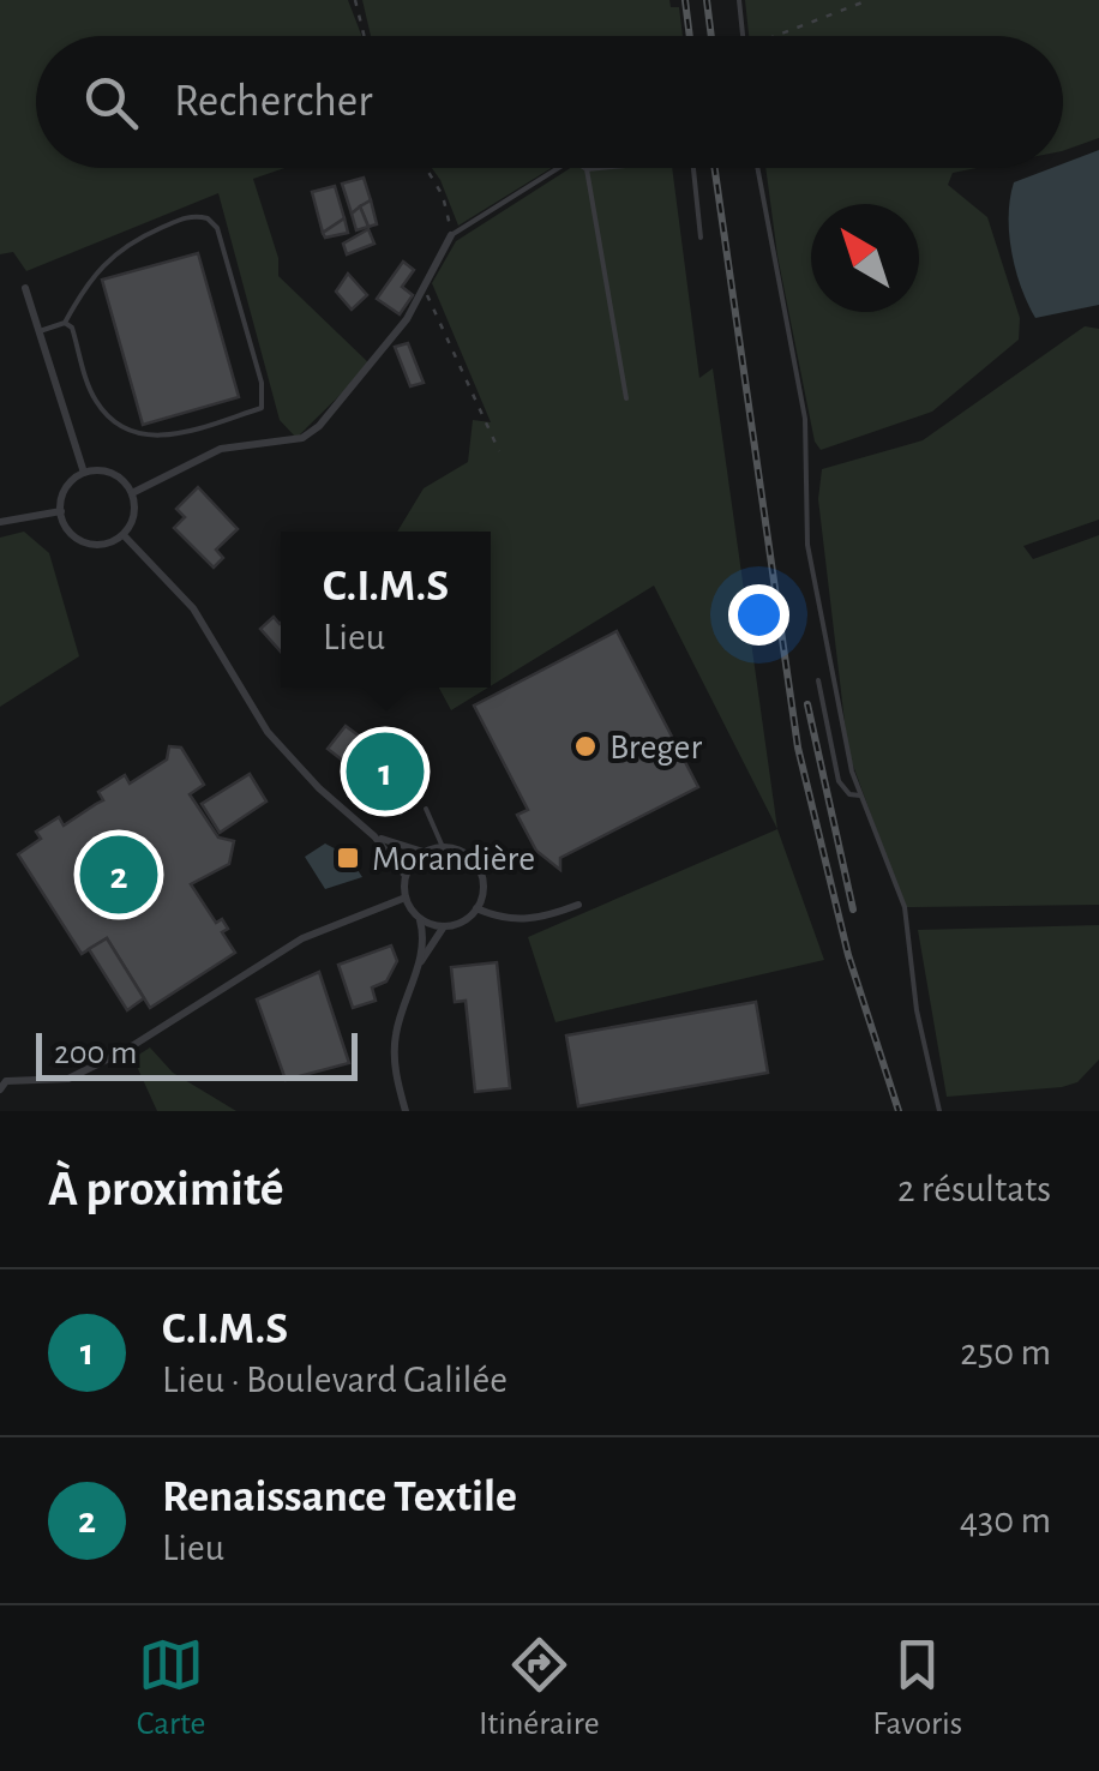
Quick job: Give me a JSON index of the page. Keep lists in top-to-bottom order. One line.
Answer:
{"places":{"other":["Breger"],"transit":["Morandière"]},"scale_bar":"200 m","north":"top left","page":{"search":"Rechercher","popup":["C.I.M.S","Lieu"],"pins":["1","2"],"scale":"200 m","heading":["À proximité","2 résultats"],"list":[{"mark":"1","name":"C.I.M.S","note":"Lieu · Boulevard Galilée","value":"250 m"},{"mark":"2","name":"Renaissance Textile","note":"Lieu","value":"430 m"}],"nav":["Carte","Itinéraire","Favoris"]}}
